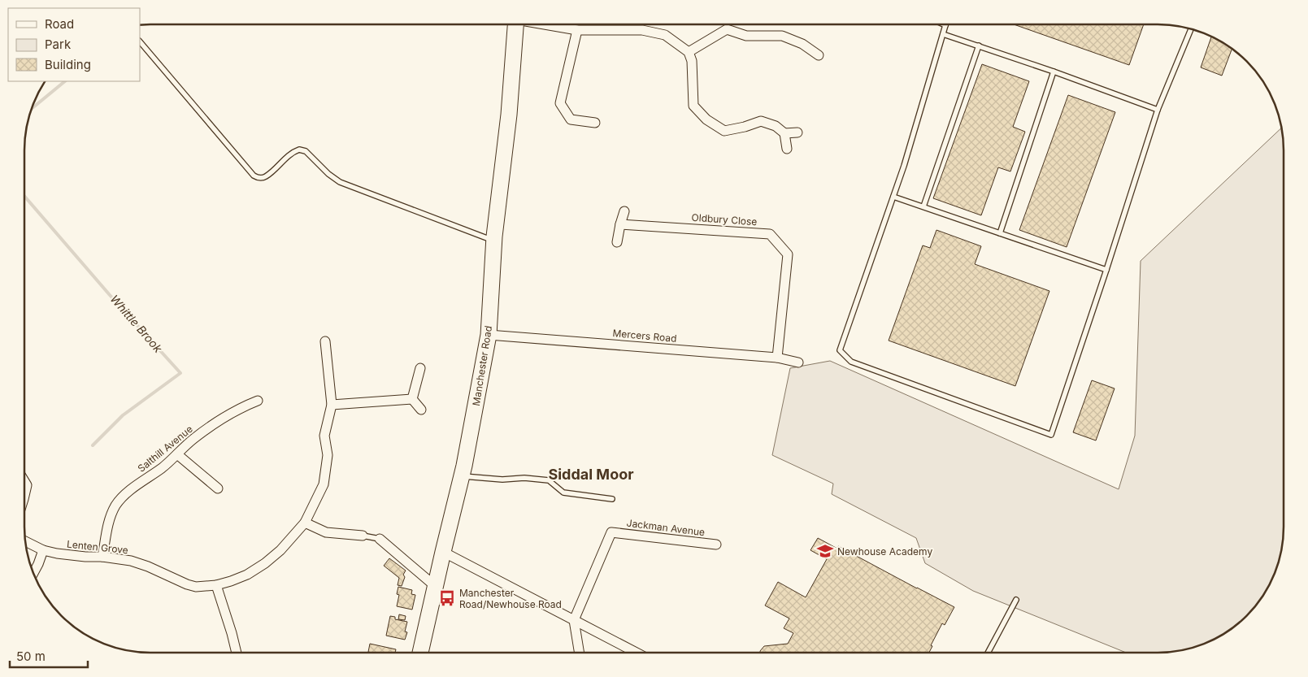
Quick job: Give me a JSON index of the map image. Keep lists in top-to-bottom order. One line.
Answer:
{"streets":{"main road":["Manchester Road"],"street":["Oldbury Close","Mercers Road","Salthill Avenue","Jackman Avenue","Lenten Grove"]},"crossings":[["Oldbury Close","Mercers Road"],["Mercers Road","Manchester Road"],["Salthill Avenue","Lenten Grove"]],"districts":["Siddal Moor"],"water":["Whittle Brook"],"places":{"school or university":["Newhouse Academy"],"bus stop":["Manchester Road/Newhouse Road"]},"legend":["Road","Park","Building"],"scale_bar":"50 m"}
